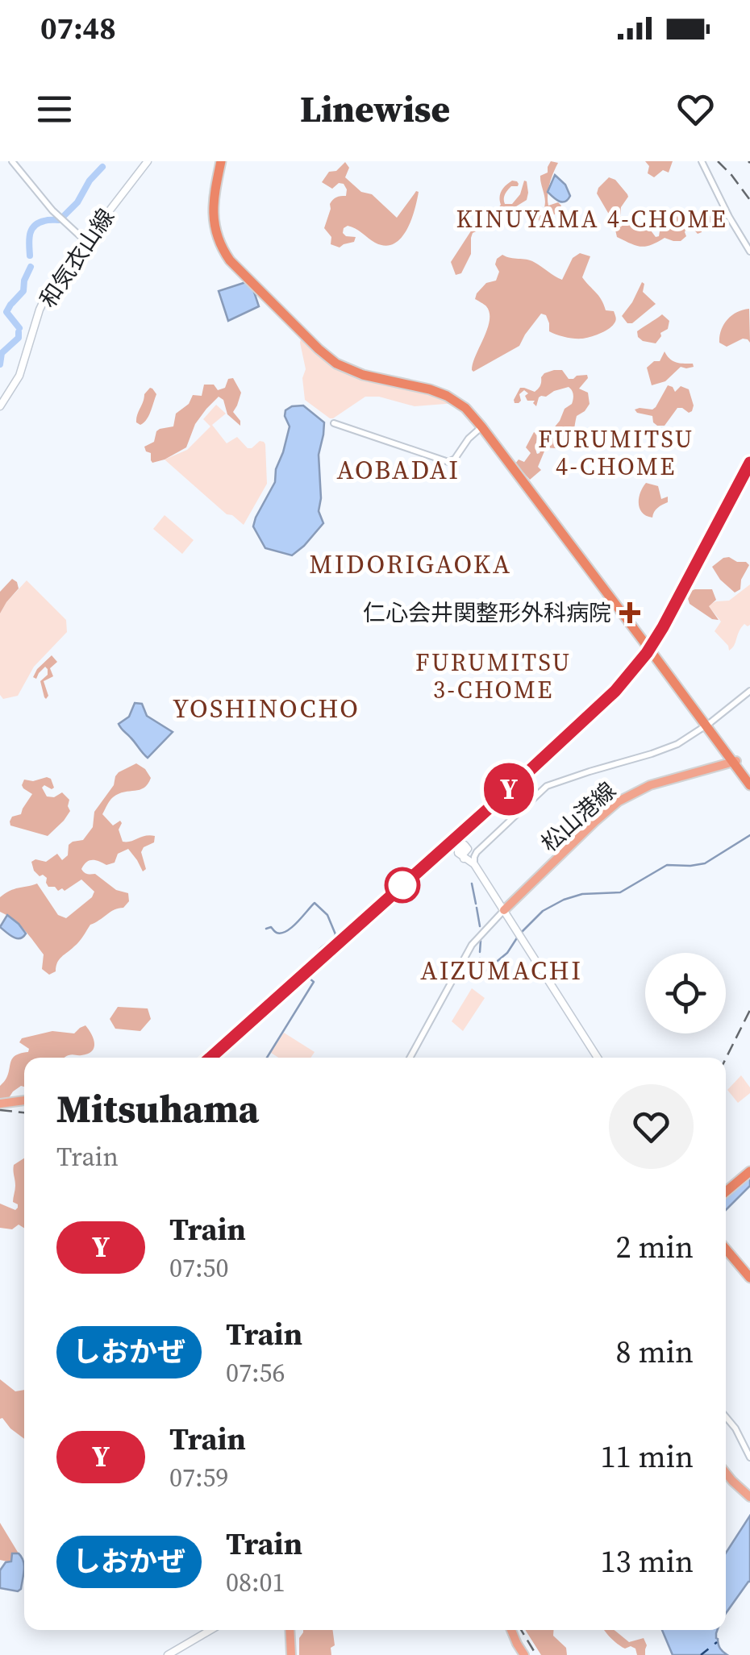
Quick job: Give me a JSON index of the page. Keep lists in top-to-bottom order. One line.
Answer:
{"streets":{"main road":["和気衣山線","松山港線"]},"districts":["KINUYAMA 4-CHOME","FURUMITSU 4-CHOME","AOBADAI","MIDORIGAOKA","FURUMITSU 3-CHOME","YOSHINOCHO","AIZUMACHI"],"places":{"health":["仁心会井関整形外科病院"]},"page":{"status":"07:48","header":"Linewise","on_map":"Y","heading":["Mitsuhama","Train"],"list":[{"mark":"Y","name":"Train","note":"07:50","value":"2 min"},{"mark":"しおかぜ","name":"Train","note":"07:56","value":"8 min"},{"mark":"Y","name":"Train","note":"07:59","value":"11 min"},{"mark":"しおかぜ","name":"Train","note":"08:01","value":"13 min"}]}}
